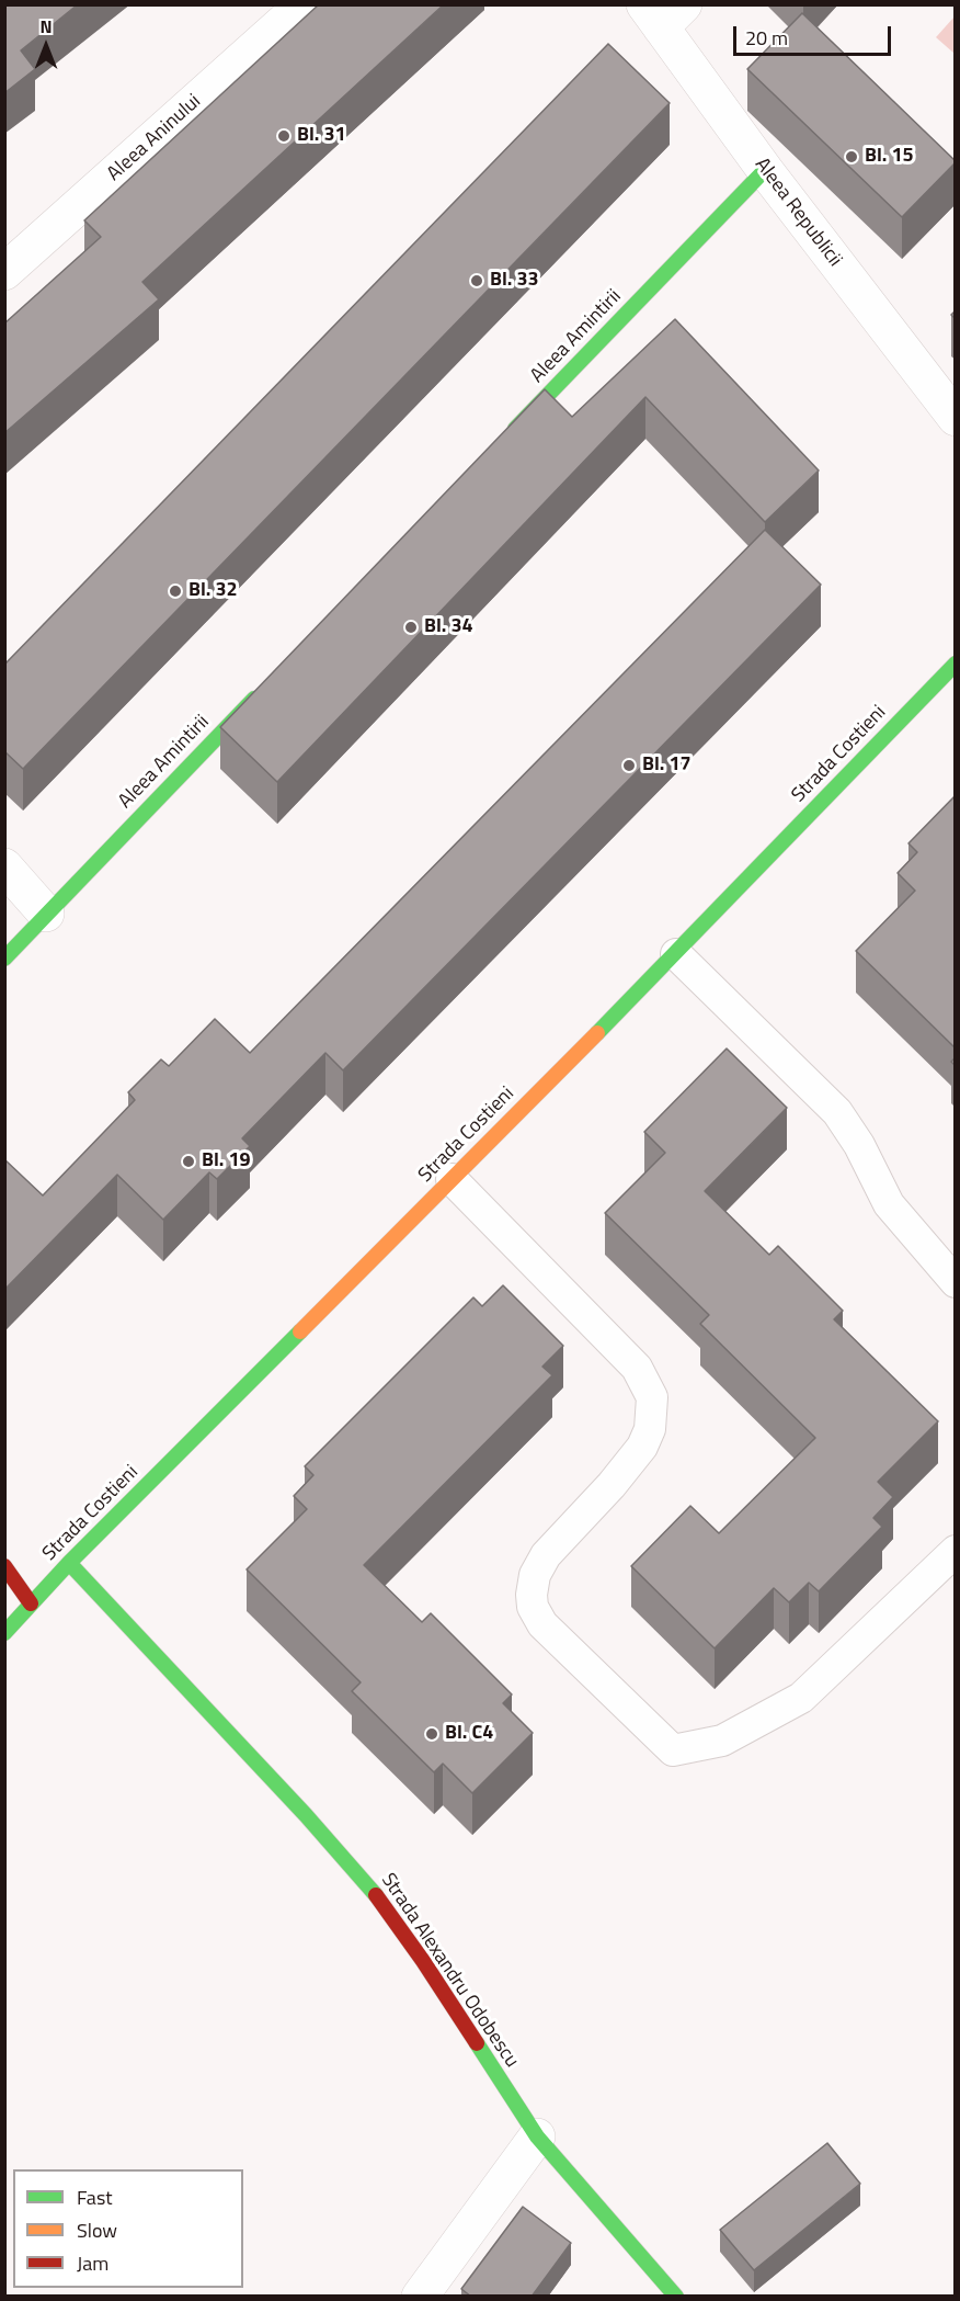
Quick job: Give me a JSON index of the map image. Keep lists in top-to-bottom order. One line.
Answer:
{"streets":{"street":["Aleea Aninului","Aleea Republicii","Aleea Amintirii","Strada Costieni","Strada Alexandru Odobescu"]},"crossings":[["Aleea Republicii","Aleea Amintirii"],["Strada Costieni","Strada Alexandru Odobescu"]],"places":["Bl. 31","Bl. 15","Bl. 33","Bl. 32","Bl. 34","Bl. 17","Bl. 19","Bl. C4"],"legend":["Fast","Slow","Jam"],"scale_bar":"20 m","north":"top"}
